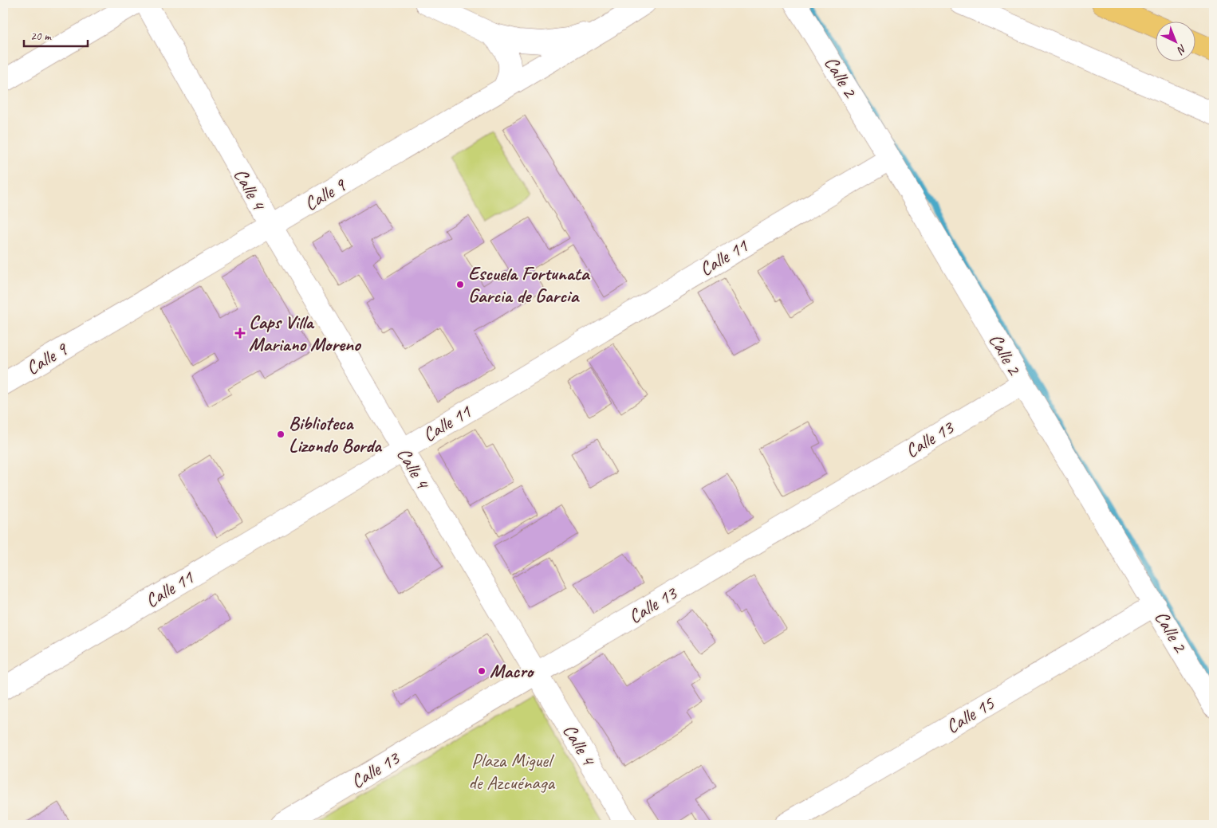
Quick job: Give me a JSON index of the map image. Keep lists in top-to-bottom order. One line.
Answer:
{"streets":{"street":["Calle 2","Calle 4","Calle 9","Calle 11","Calle 13","Calle 15"]},"crossings":[["Calle 2","Calle 11"],["Calle 2","Calle 13"],["Calle 2","Calle 15"],["Calle 4","Calle 9"],["Calle 4","Calle 11"],["Calle 4","Calle 13"]],"parks":["Plaza Miguel de Azcuénaga"],"places":{"other":["Escuela Fortunata Garcia de Garcia","Biblioteca Lizondo Borda","Macro"],"health":["Caps Villa Mariano Moreno"]},"scale_bar":"20 m","north":"bottom right"}
